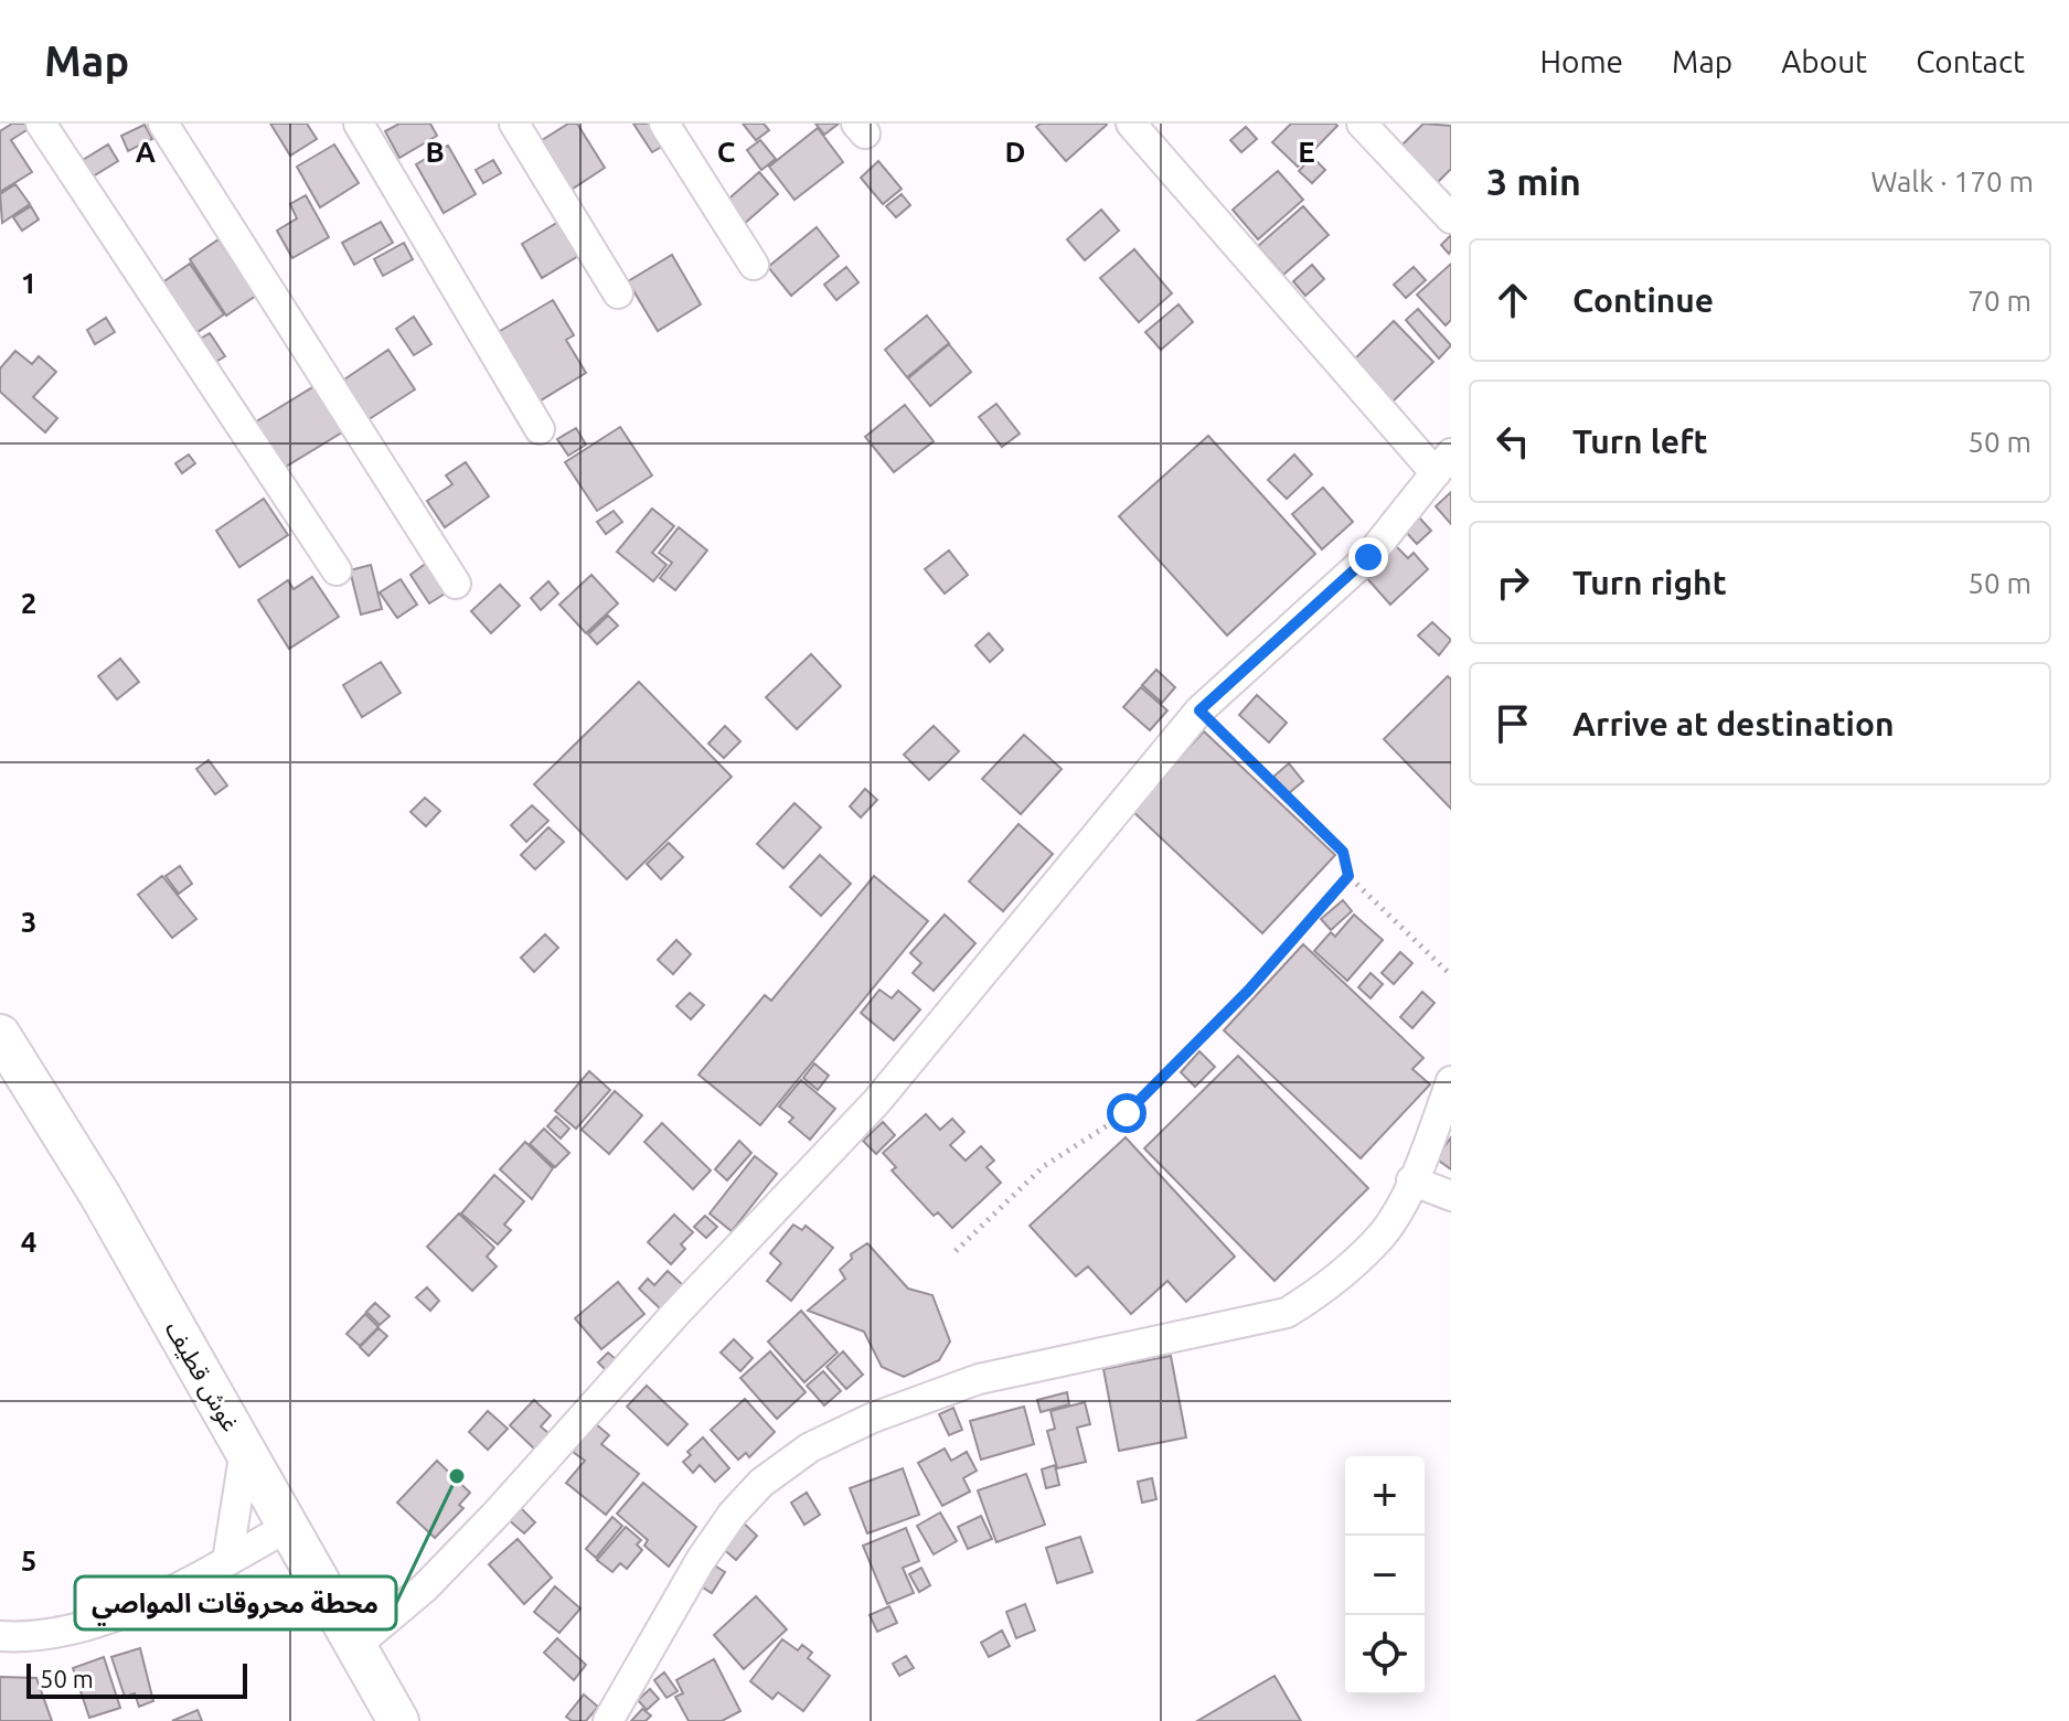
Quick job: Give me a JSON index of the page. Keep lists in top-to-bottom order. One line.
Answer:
{"streets":{"main road":["غوش قطيف"]},"places":["محطة محروقات المواصي"],"scale_bar":"50 m","page":{"header":"Map","nav":["Home","Map","About","Contact"],"heading":["3 min","Walk · 170 m"],"list":[["Continue","70 m"],["Turn left","50 m"],["Turn right","50 m"],"Arrive at destination"],"map_buttons":["+","−"],"scale":"50 m"},"grid":{"columns":["A","B","C","D","E"],"rows":["1","2","3","4","5"]}}
